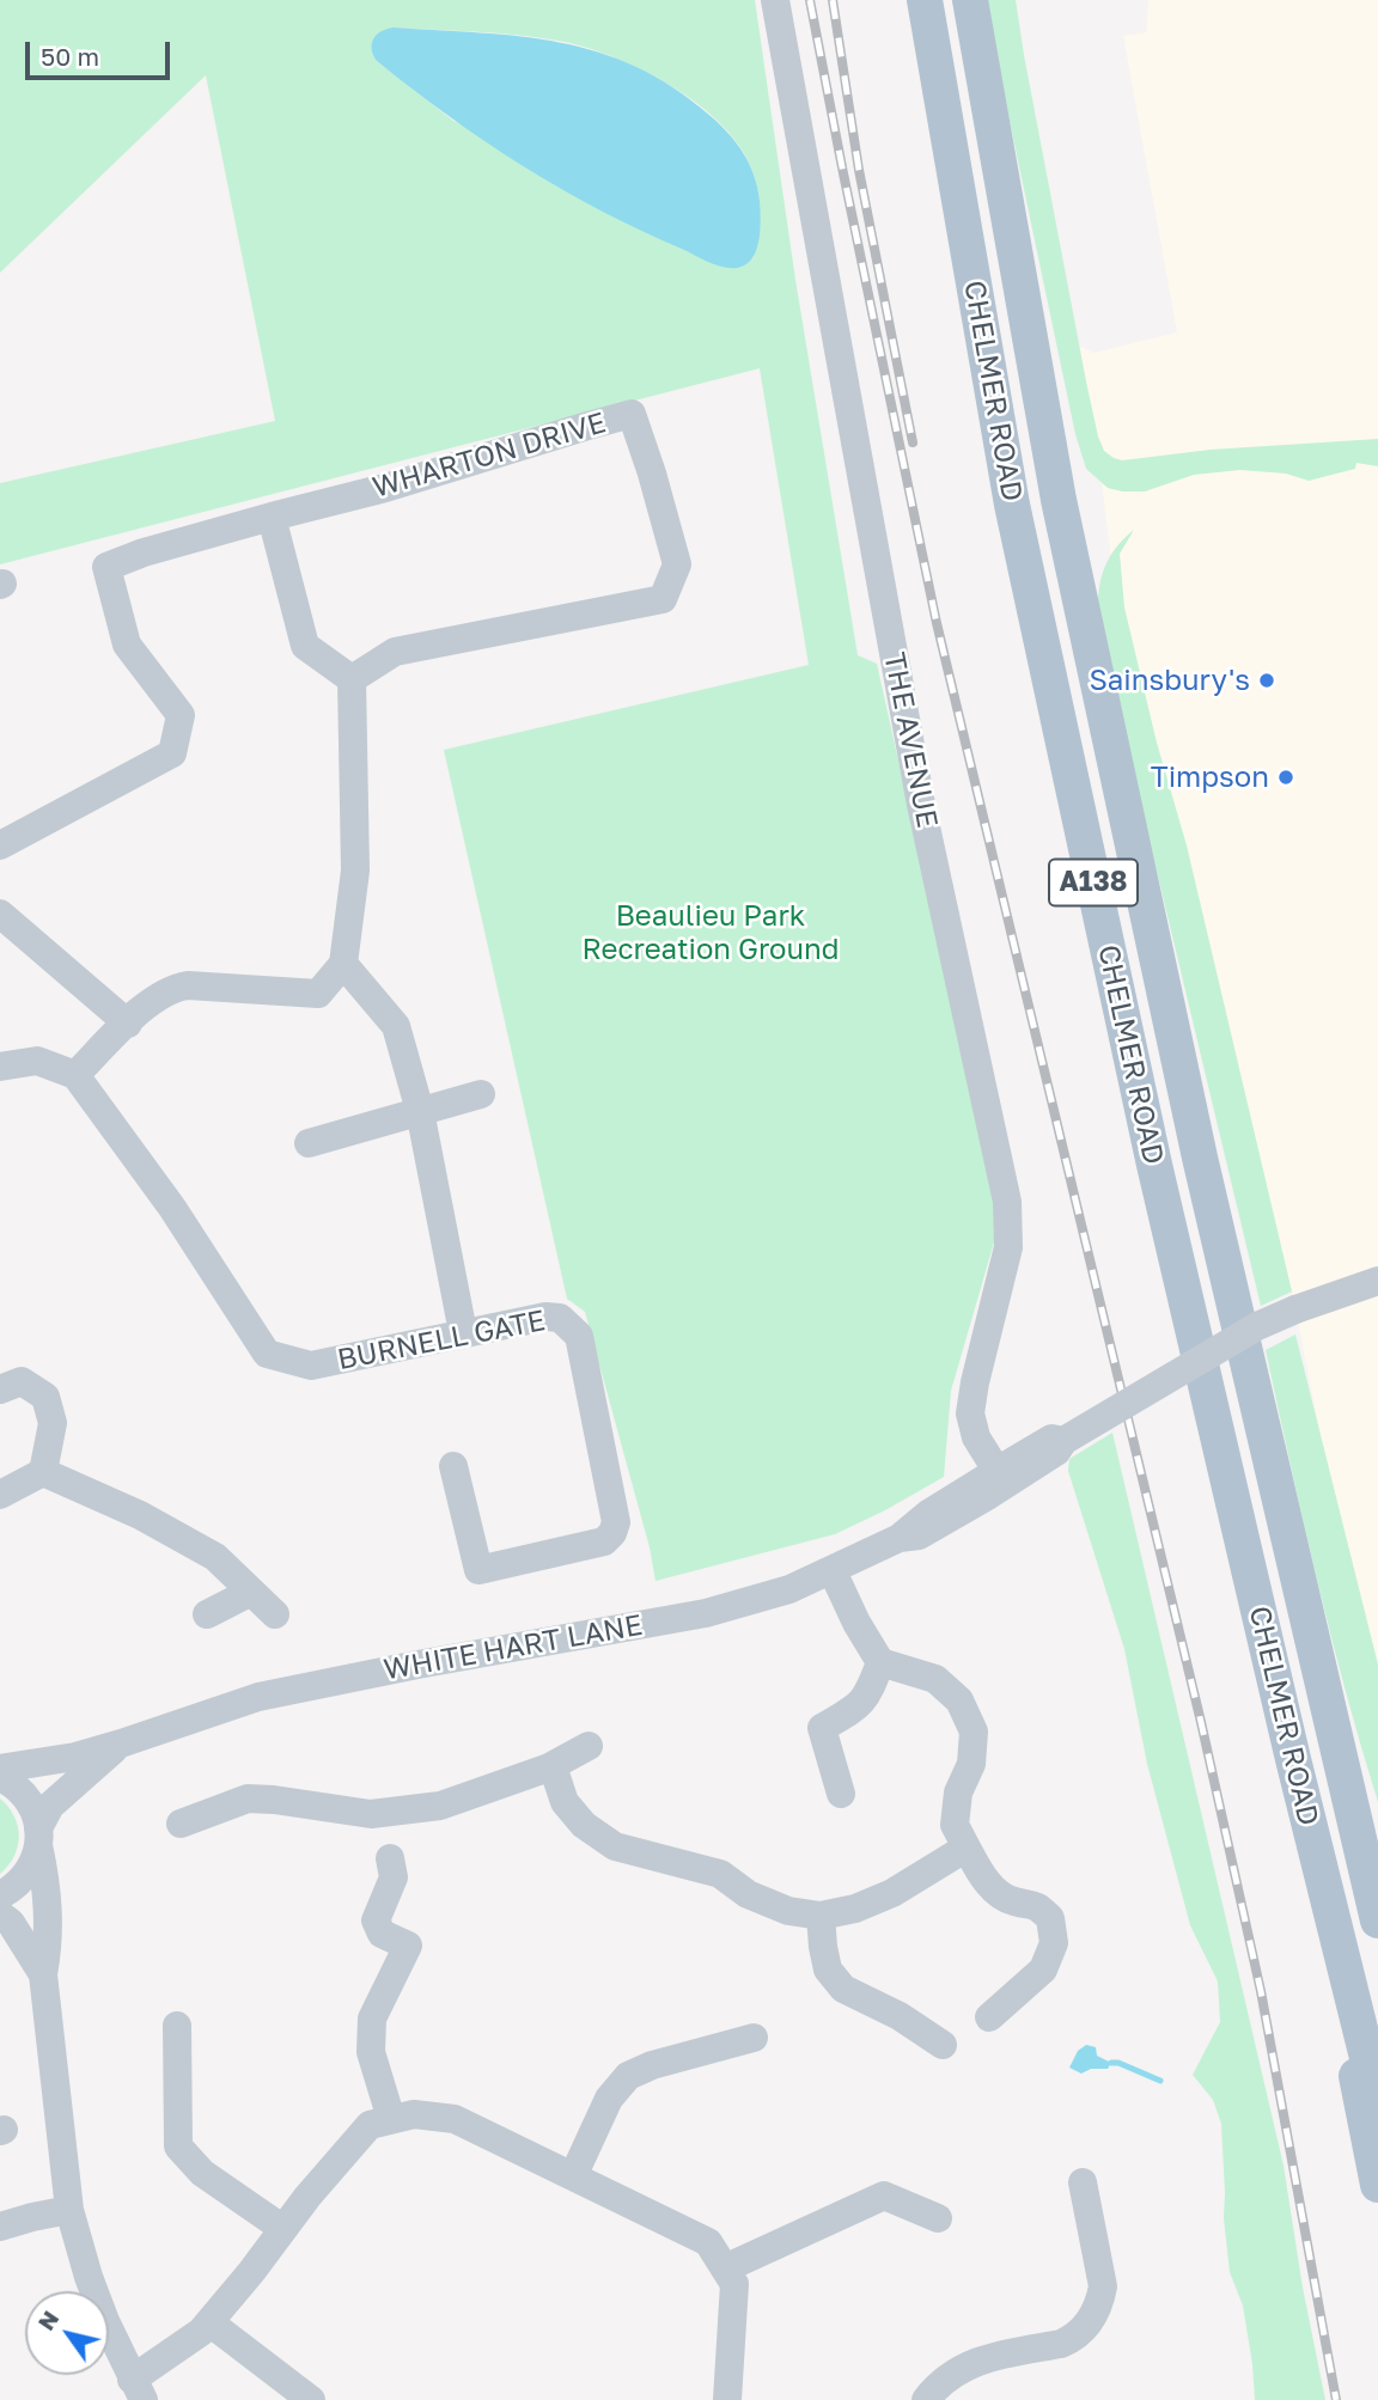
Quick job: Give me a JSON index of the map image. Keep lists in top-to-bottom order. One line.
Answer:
{"streets":{"main road":["CHELMER ROAD","A138"],"street":["WHARTON DRIVE","THE AVENUE","BURNELL GATE","WHITE HART LANE"]},"crossings":[["CHELMER ROAD","A138"],["THE AVENUE","WHITE HART LANE"]],"parks":["Beaulieu Park Recreation Ground"],"places":["Sainsbury's","Timpson"],"scale_bar":"50 m","north":"top left"}
